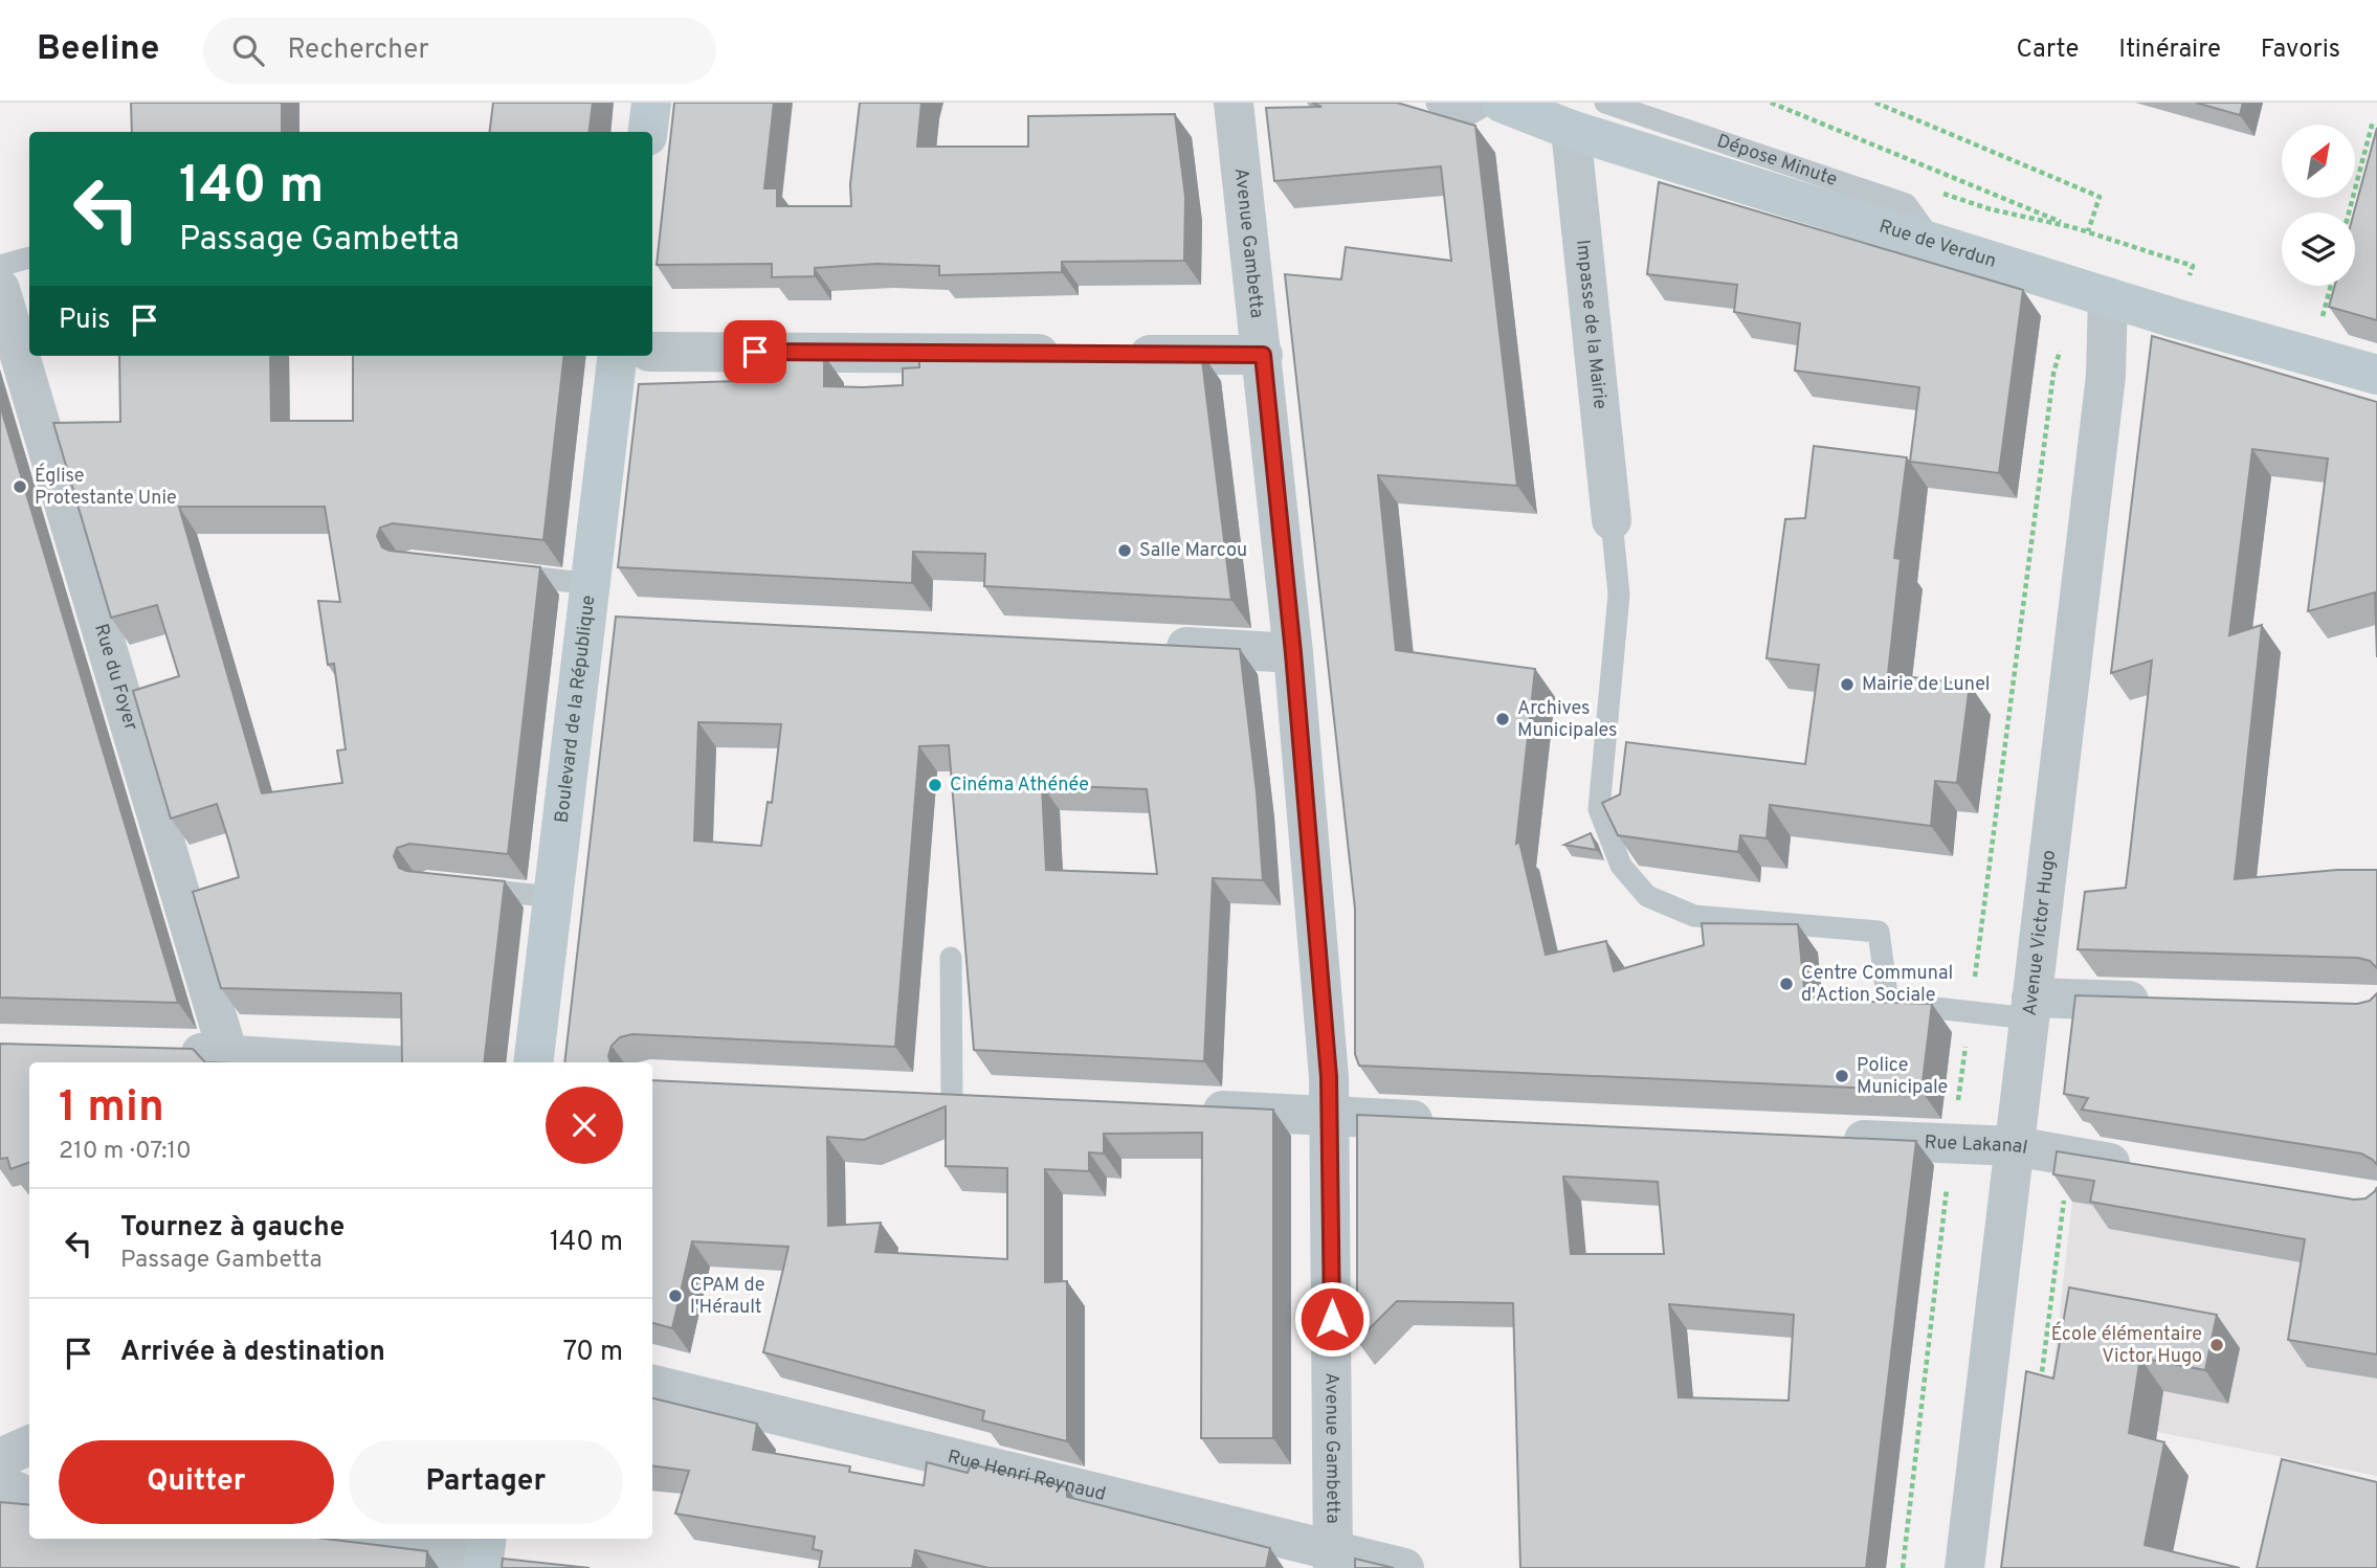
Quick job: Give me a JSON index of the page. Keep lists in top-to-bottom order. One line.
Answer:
{"streets":{"main road":["Rue de Verdun","Boulevard de la République"],"street":["Avenue Gambetta","Impasse de la Mairie","Rue du Foyer","Avenue Victor Hugo","Rue Lakanal","Rue Henri Reynaud"],"lane":["Dépose Minute"]},"crossings":[["Dépose Minute","Rue de Verdun"],["Avenue Gambetta","Rue Henri Reynaud"],["Rue de Verdun","Impasse de la Mairie"],["Rue de Verdun","Avenue Victor Hugo"],["Avenue Victor Hugo","Rue Lakanal"]],"places":["Église Protestante Unie","Salle Marcou","Mairie de Lunel","Archives Municipales","Cinéma Athénée","Centre Communal d'Action Sociale","Police Municipale","CPAM de l'Hérault","École élémentaire Victor Hugo"],"north":"top right","page":{"header":"Beeline","search":"Rechercher","nav":["Carte","Itinéraire","Favoris"],"turn":["140 m","Passage Gambetta"],"then":"Puis","heading":["1 min","210 m · 07:10"],"list":[{"name":"Tournez à gauche","note":"Passage Gambetta","value":"140 m"},{"name":"Arrivée à destination","value":"70 m"}],"buttons":["Quitter","Partager"]}}
